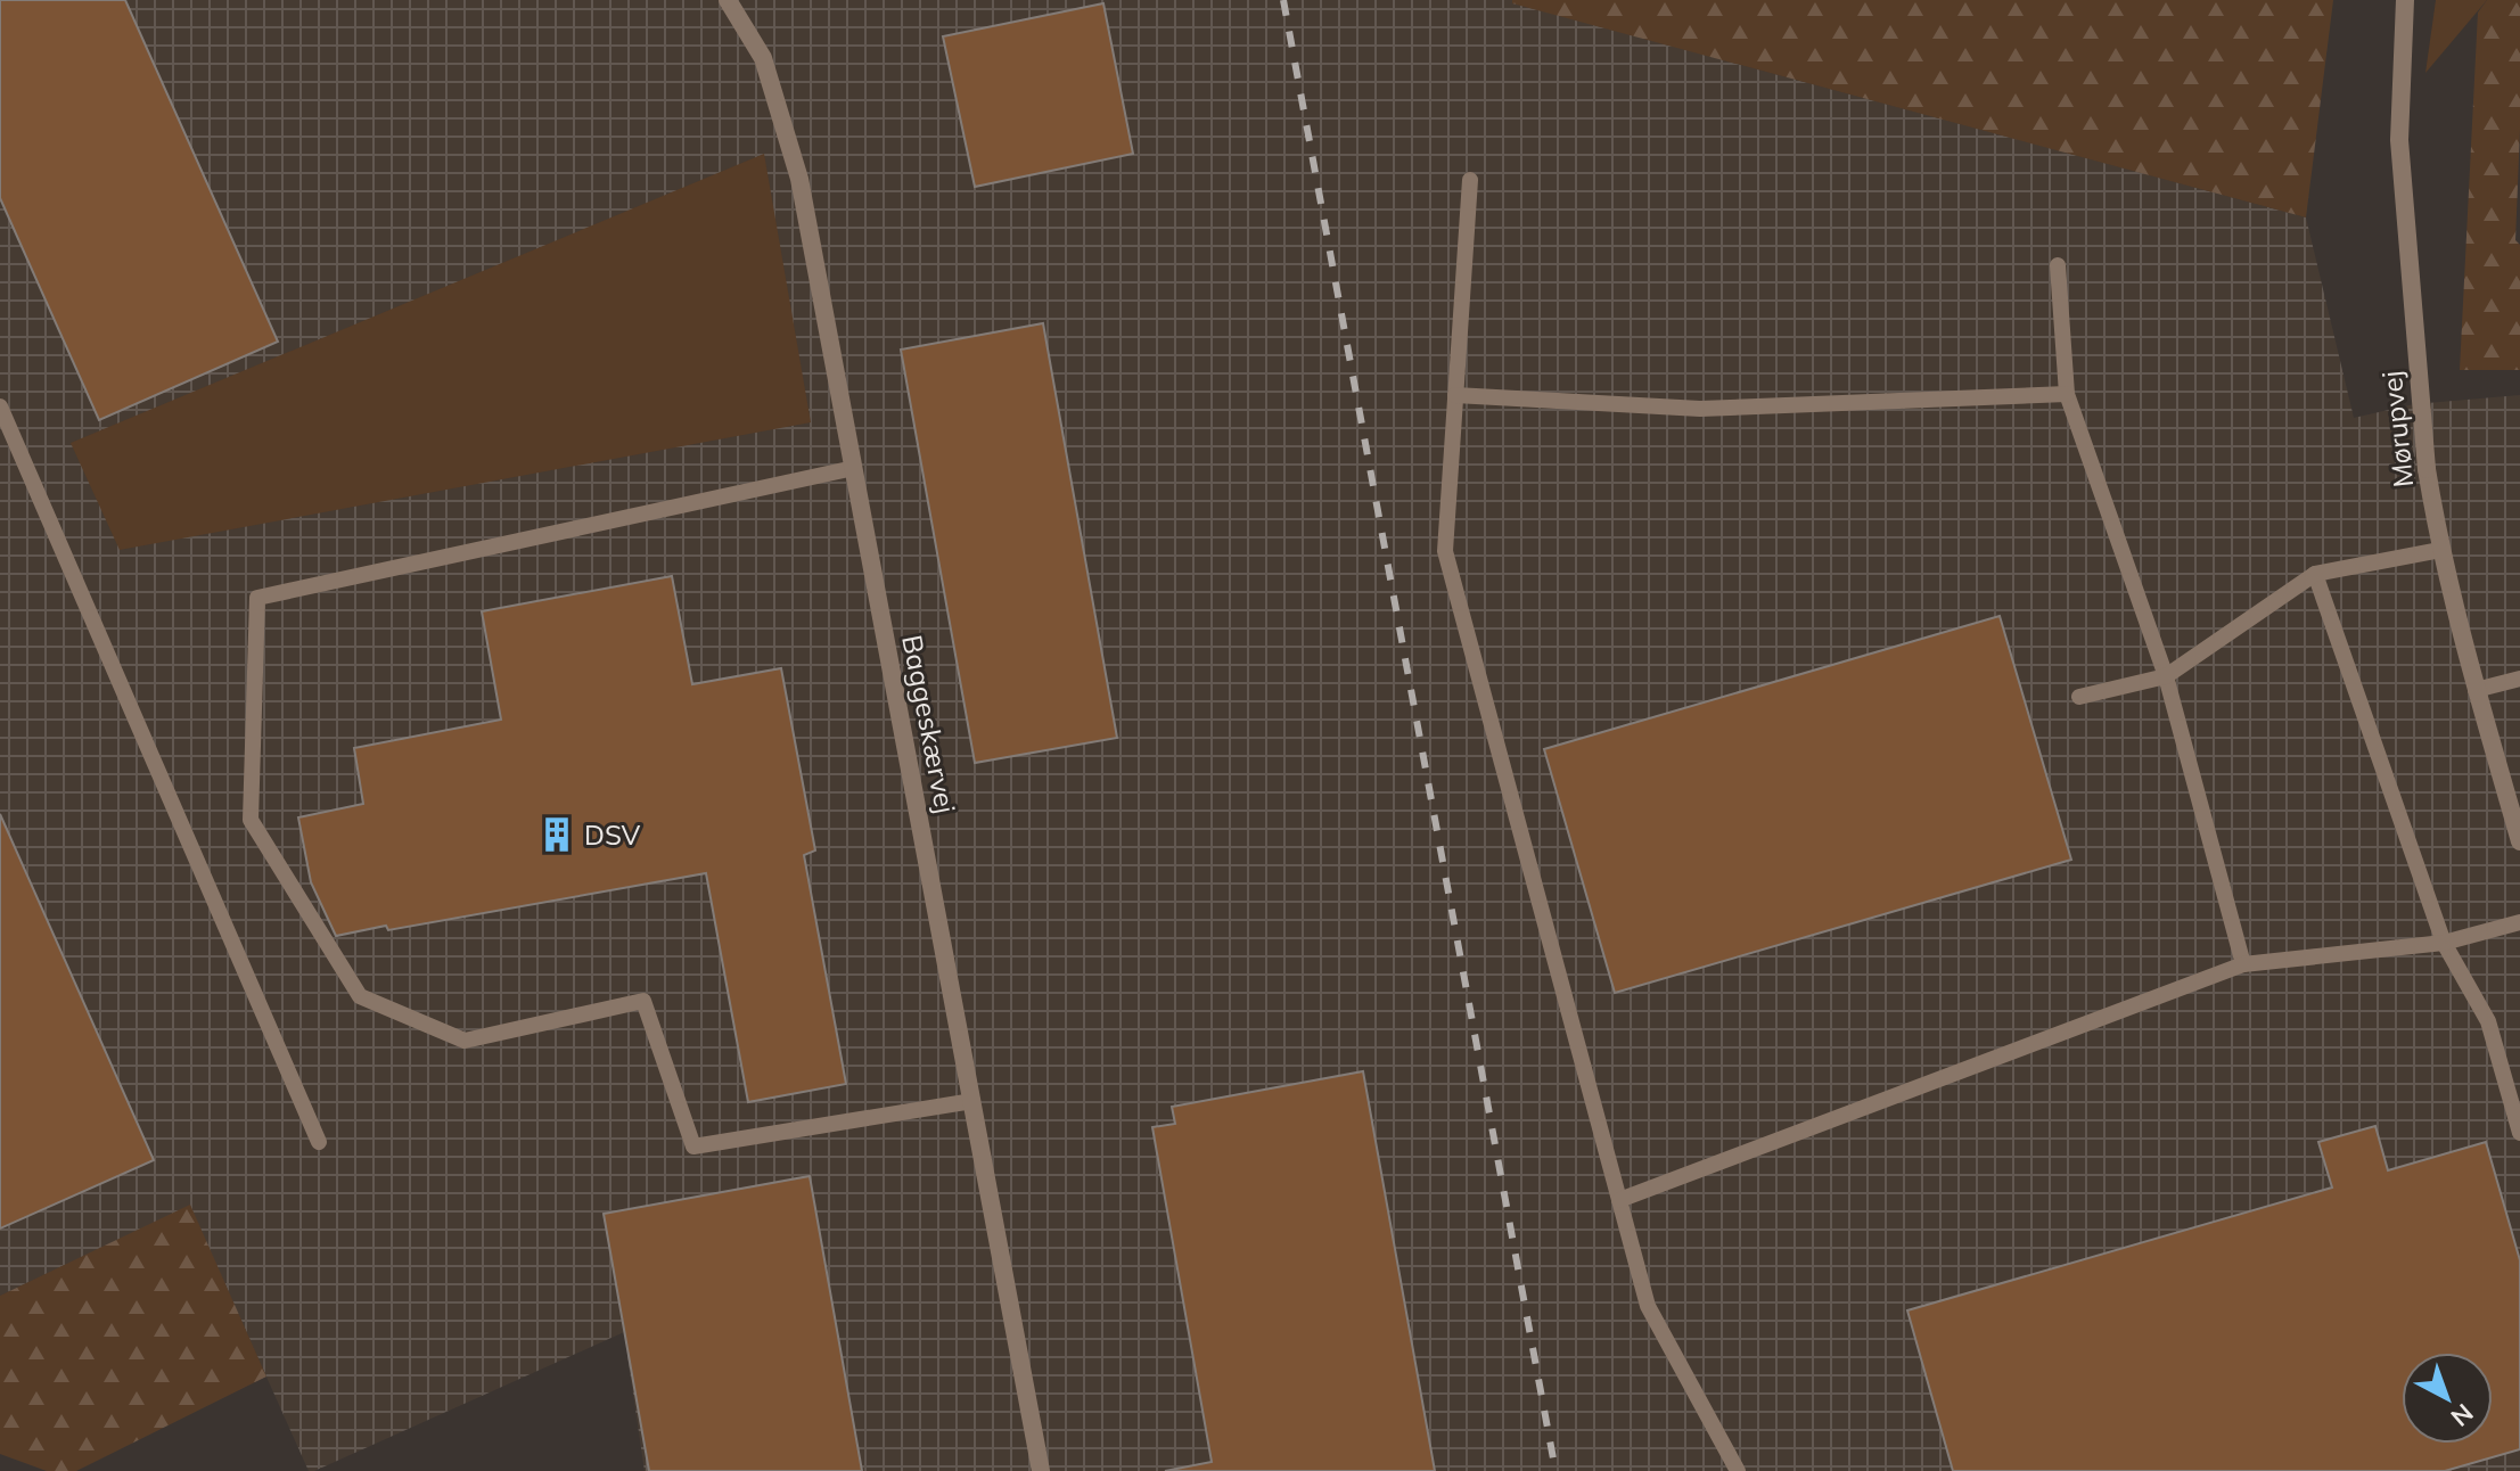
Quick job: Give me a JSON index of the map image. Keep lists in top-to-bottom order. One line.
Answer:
{"streets":{"street":["Mørupvej","Baggeskærvej"]},"places":{"building":["DSV"]},"north":"bottom right"}
